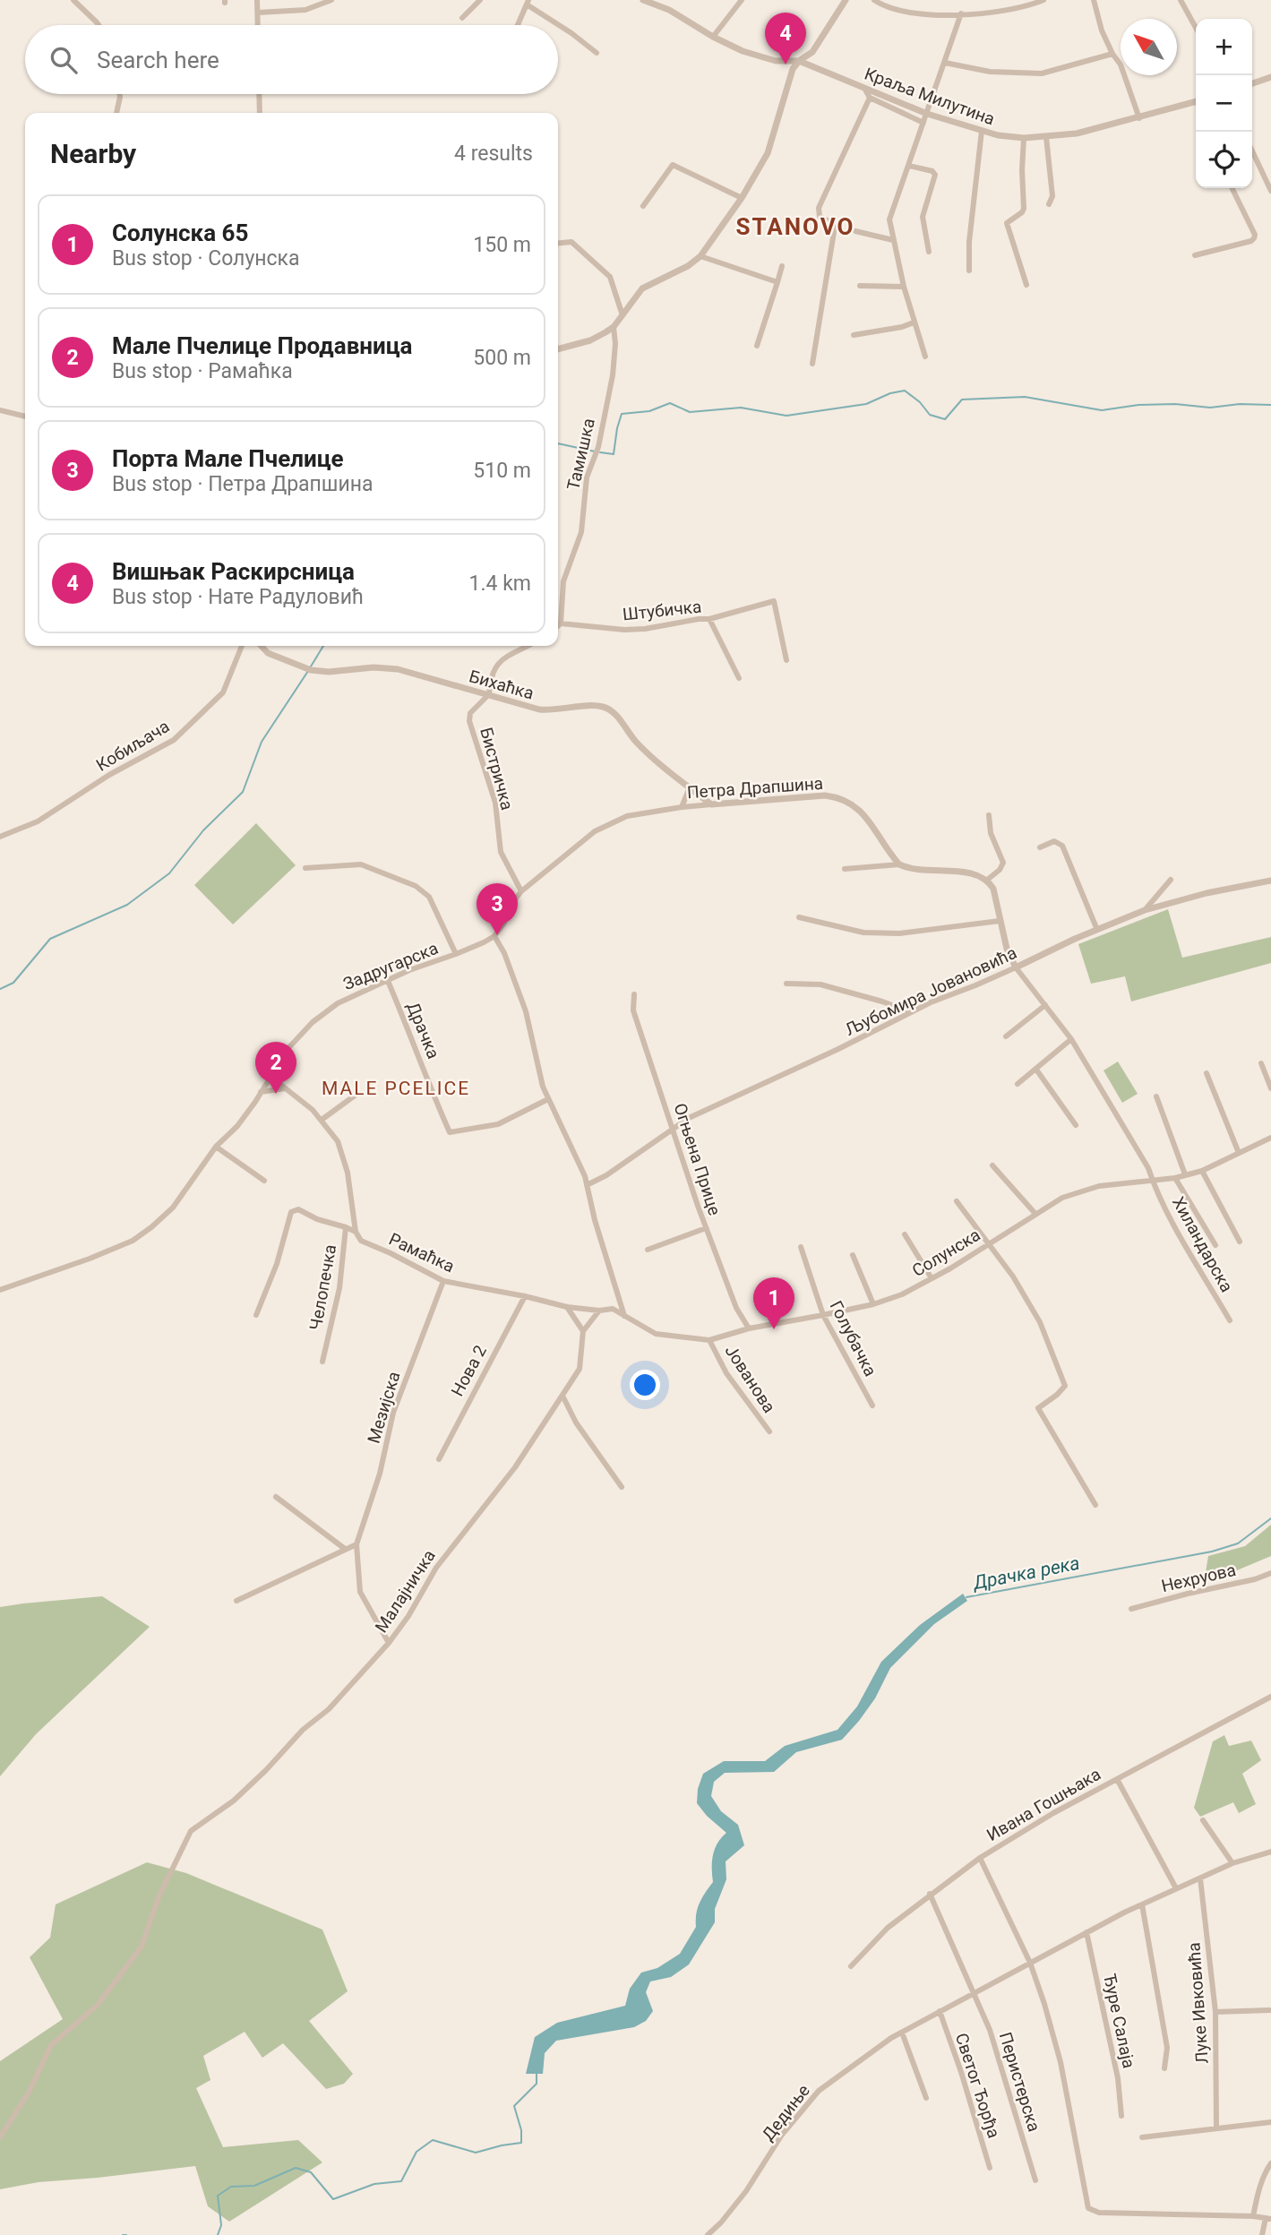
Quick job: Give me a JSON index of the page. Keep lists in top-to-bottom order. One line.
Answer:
{"streets":{"street":["Краља Милутина","Тамишка","Штубичка","Бихаћка","Кобиљача","Бистричка","Петра Драпшина","Задругарска","Љубомира Јовановића","Драчка","Огњена Прице","Хиландарска","Рамаћка","Солунска","Челопечка","Голубачка","Нова 2","Јованова","Мезијска","Нехруова","Малајничка","Ивана Гошњака","Луке Ивковића","Ђуре Салаја","Перистерска","Светог Ђорђа","Дедиње"]},"crossings":[["Тамишка","Штубичка"],["Бихаћка","Бистричка"],["Бихаћка","Петра Драпшина"],["Бистричка","Петра Драпшина"],["Петра Драпшина","Задругарска"],["Задругарска","Драчка"],["Љубомира Јовановића","Огњена Прице"],["Огњена Прице","Солунска"],["Хиландарска","Солунска"],["Рамаћка","Солунска"],["Рамаћка","Челопечка"],["Рамаћка","Нова 2"],["Рамаћка","Мезијска"],["Солунска","Голубачка"],["Солунска","Јованова"],["Мезијска","Малајничка"],["Луке Ивковића","Дедиње"],["Ђуре Салаја","Дедиње"],["Перистерска","Дедиње"],["Светог Ђорђа","Дедиње"]],"districts":["STANOVO","MALE PCELICE"],"water":["Драчка река"],"north":"top left","page":{"pins":["4","3","2","1"],"map_buttons":["+","−"],"search":"Search here","heading":["Nearby","4 results"],"list":[{"mark":"1","name":"Солунска 65","note":"Bus stop · Солунска","value":"150 m"},{"mark":"2","name":"Мале Пчелице Продавница","note":"Bus stop · Рамаћка","value":"500 m"},{"mark":"3","name":"Порта Мале Пчелице","note":"Bus stop · Петра Драпшина","value":"510 m"},{"mark":"4","name":"Вишњак Раскирсница","note":"Bus stop · Нате Радуловић","value":"1.4 km"}]}}
